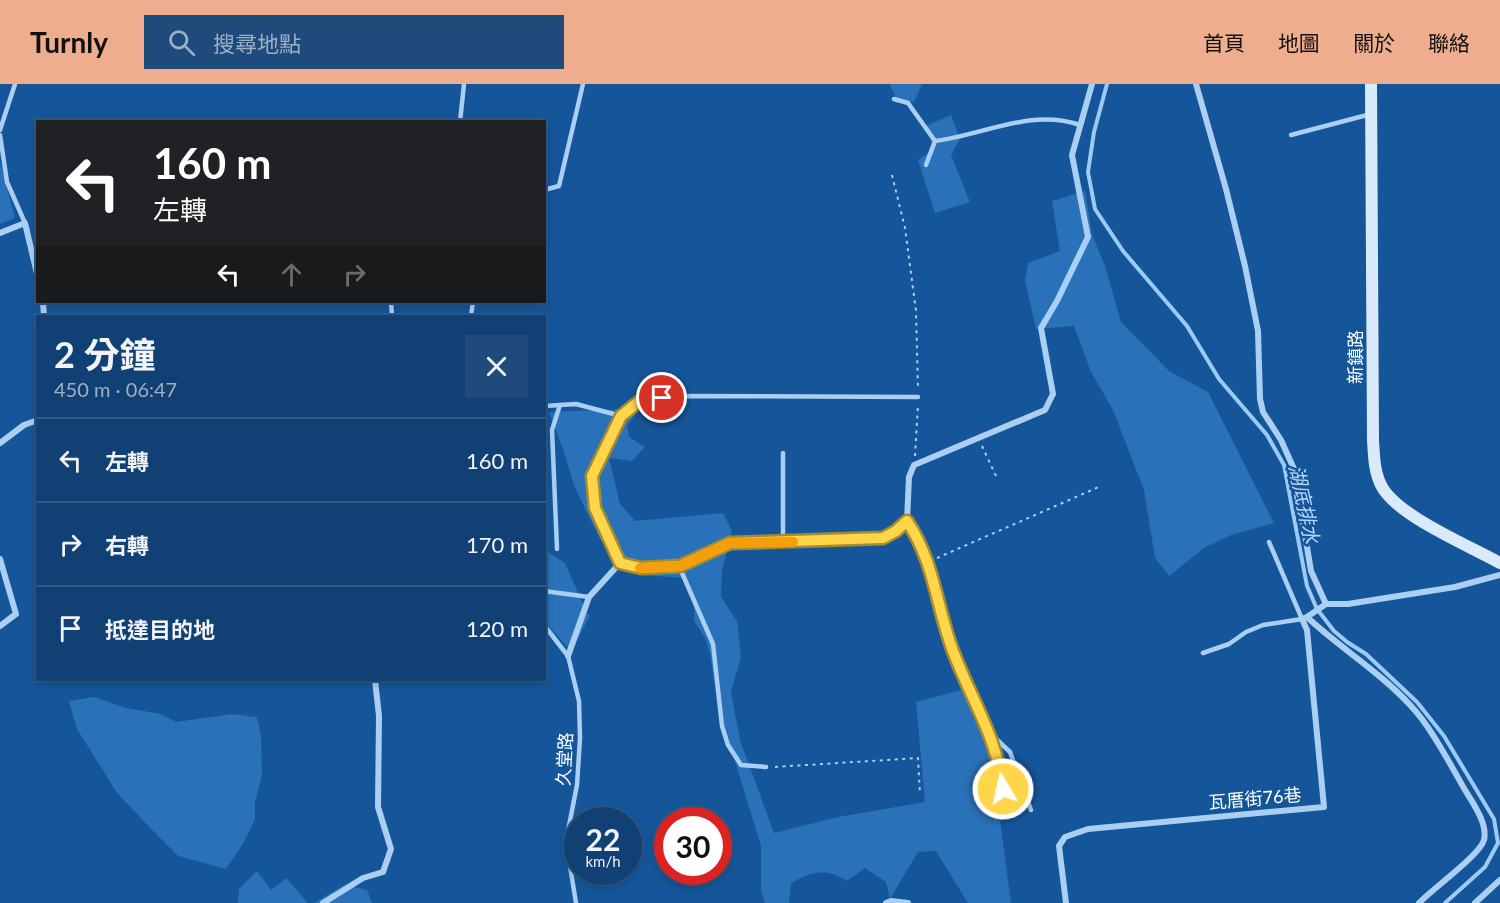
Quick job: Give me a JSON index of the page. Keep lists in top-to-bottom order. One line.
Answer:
{"streets":{"street":["新鎮路","瓦厝街76巷"],"lane":["久堂路"]},"water":["湖底排水"],"page":{"header":"Turnly","search":"搜尋地點","nav":["首頁","地圖","關於","聯絡"],"turn":["160 m","左轉"],"heading":["2 分鐘","450 m · 06:47"],"list":[{"name":"左轉","value":"160 m"},{"name":"右轉","value":"170 m"},{"name":"抵達目的地","value":"120 m"}],"speed":"22 km/h","limit":"30"}}
